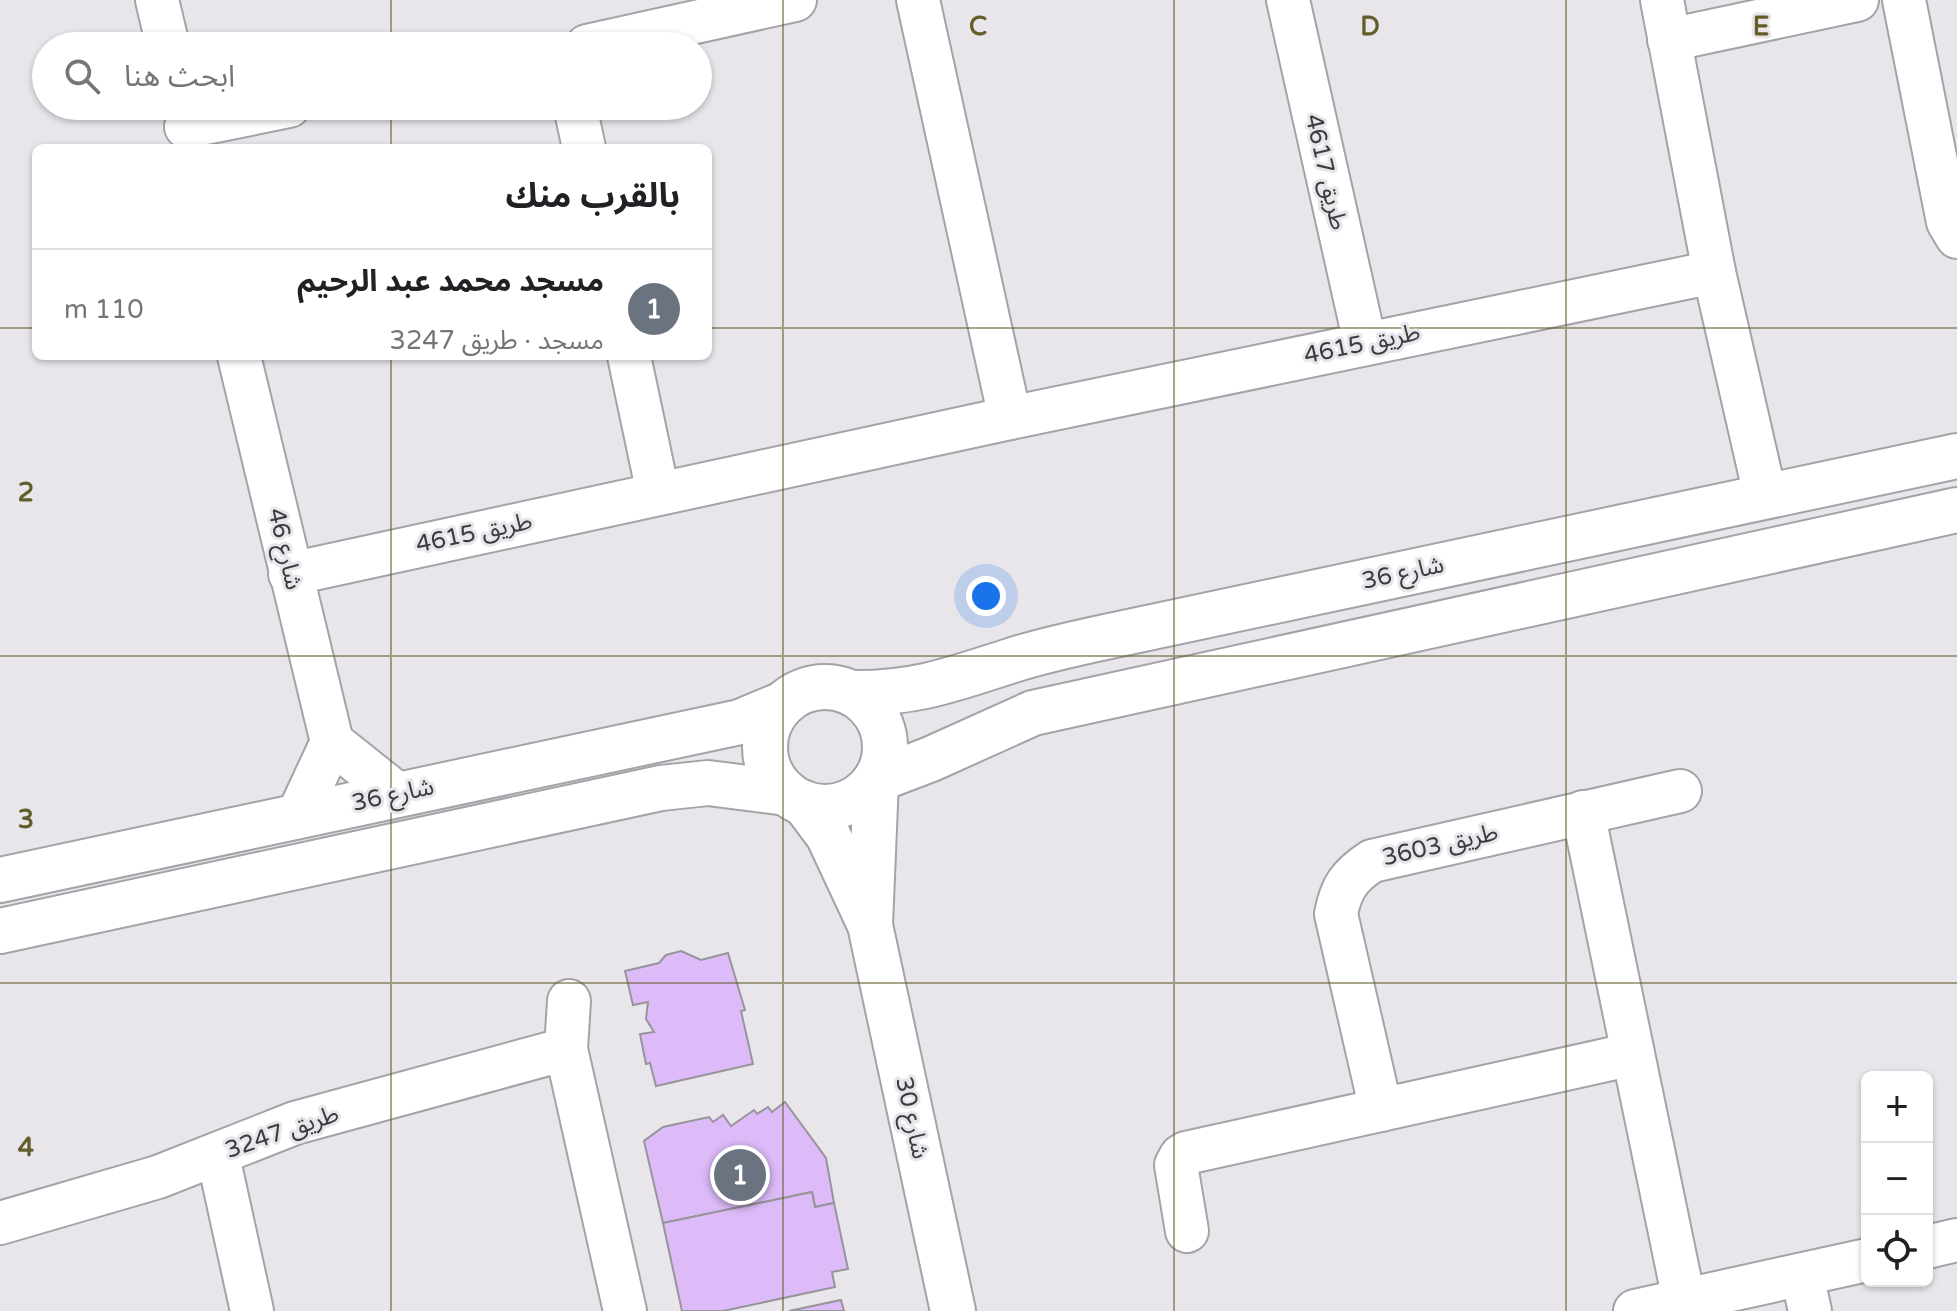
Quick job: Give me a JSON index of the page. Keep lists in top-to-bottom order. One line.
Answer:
{"streets":{"street":["طريق 4617","طريق 4615","شارع 46","شارع 36","طريق 3603","شارع 30","طريق 3247"]},"crossings":[["طريق 4617","طريق 4615"],["طريق 4615","شارع 46"],["شارع 36","شارع 30"]],"page":{"search":"ابحث هنا","heading":"بالقرب منك","list":[{"mark":"1","name":"مسجد محمد عبد الرحيم","note":"مسجد · طريق 3247","value":"110 m"}],"map_buttons":["+","−"],"pins":"1"},"grid":{"columns":["C","D","E"],"rows":["2","3","4"]}}
